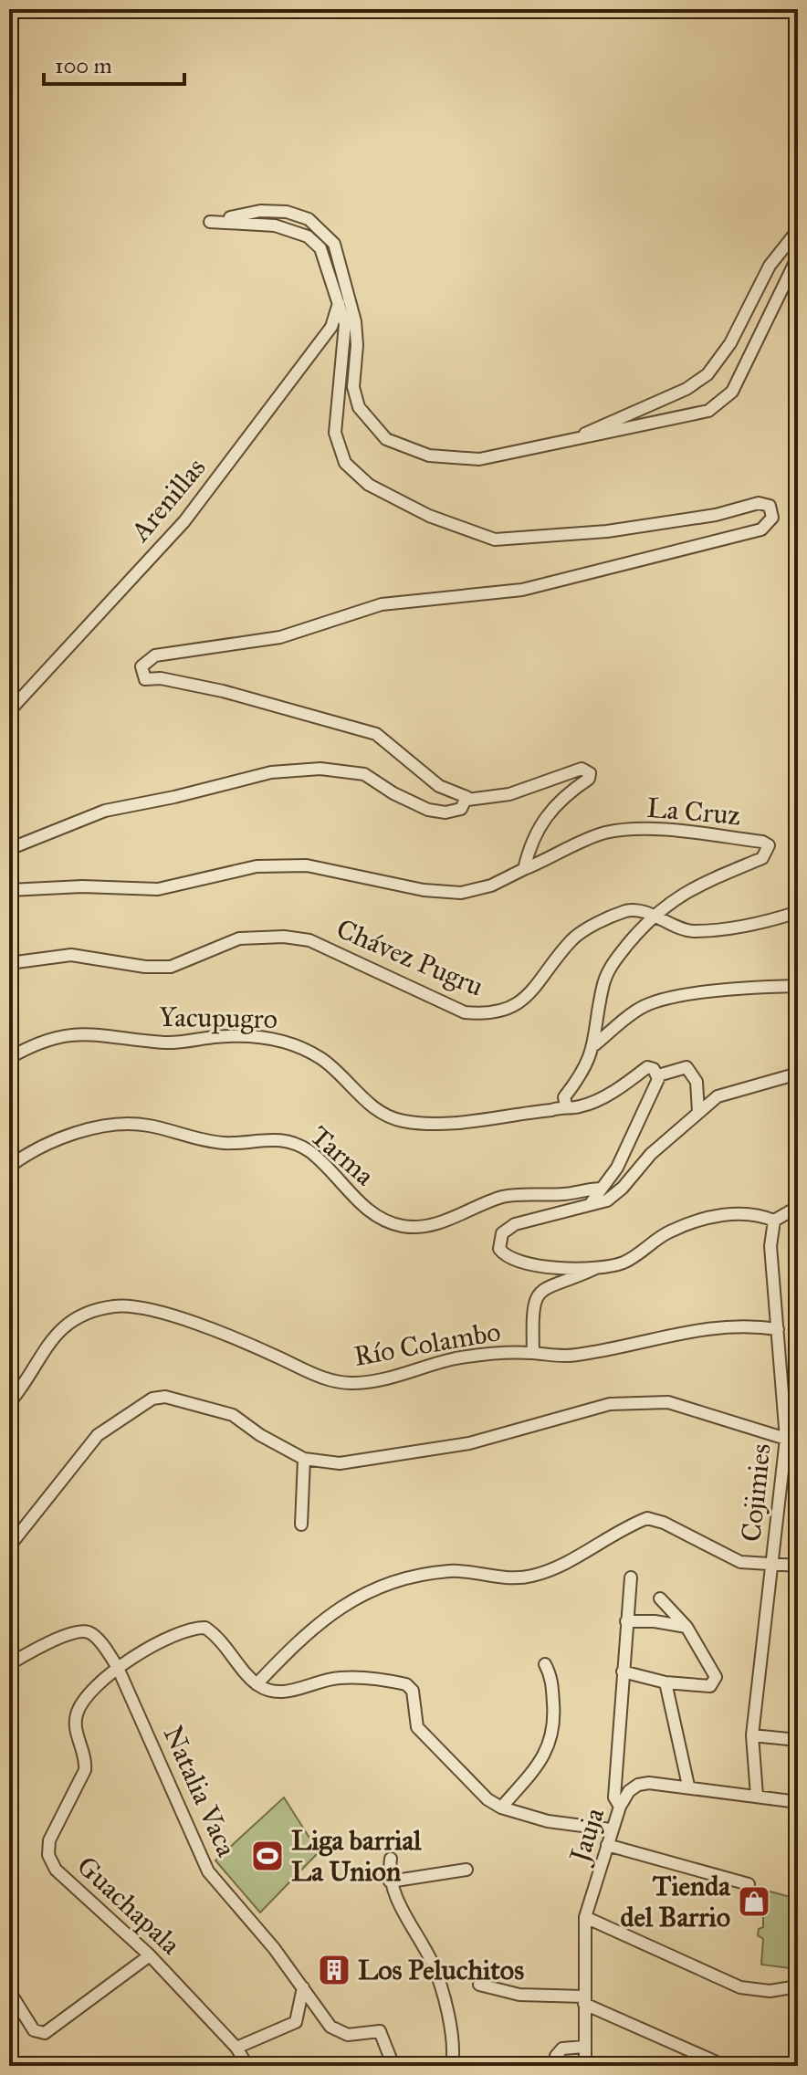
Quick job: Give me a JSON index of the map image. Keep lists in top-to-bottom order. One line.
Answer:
{"streets":{"street":["Arenillas","La Cruz","Chávez Pugru","Yacupugro","Tarma","Río Colambo","Cojimies","Natalia Vaca","Jauja","Guachapala"]},"crossings":[["La Cruz","Chávez Pugru"],["Río Colambo","Cojimies"],["Cojimies","Jauja"],["Natalia Vaca","Guachapala"]],"places":{"sports":["Liga barrial La Union"],"shop":["Tienda del Barrio"],"building":["Los Peluchitos"]},"scale_bar":"100 m"}
